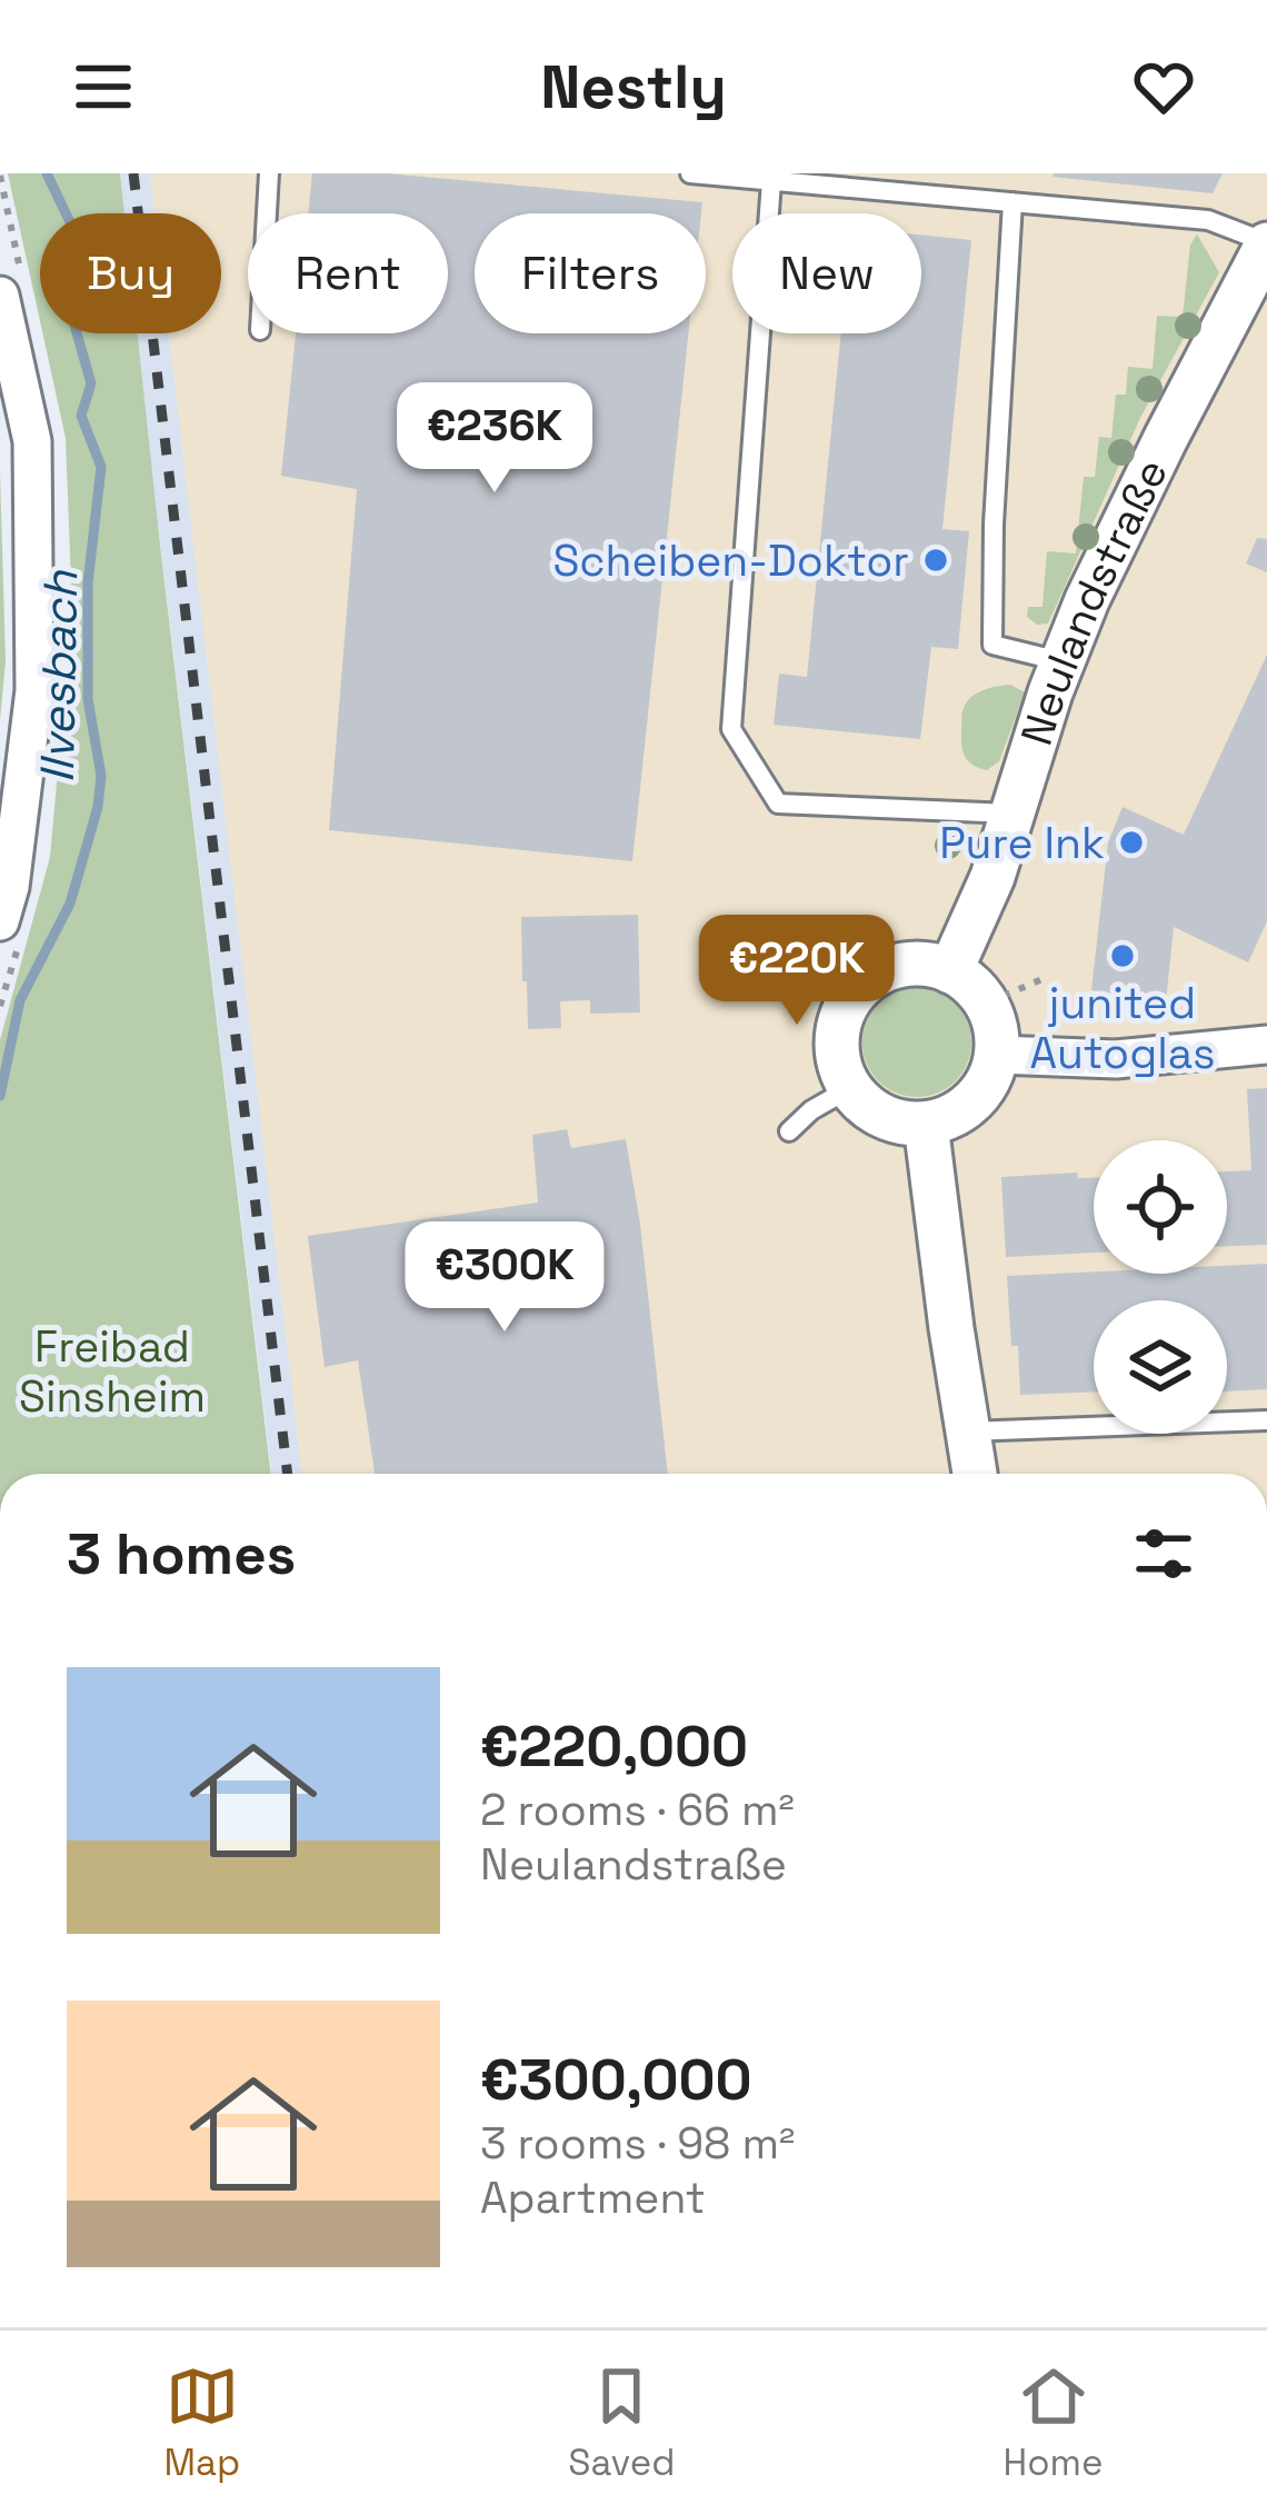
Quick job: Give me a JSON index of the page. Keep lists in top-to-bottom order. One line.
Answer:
{"streets":{"street":["Neulandstraße"]},"water":["Ilvesbach"],"parks":["Freibad Sinsheim"],"places":["Scheiben-Doktor","Pure Ink","junited Autoglas"],"page":{"header":"Nestly","chip":["Buy","Rent","Filters","New"],"price":["€236K","€220K","€300K"],"heading":"3 homes","list":[{"name":"€220,000","note":"2 rooms · 66 m² · Neulandstraße"},{"name":"€300,000","note":"3 rooms · 98 m² · Apartment"}],"tabs":["Map","Saved","Home"]}}
